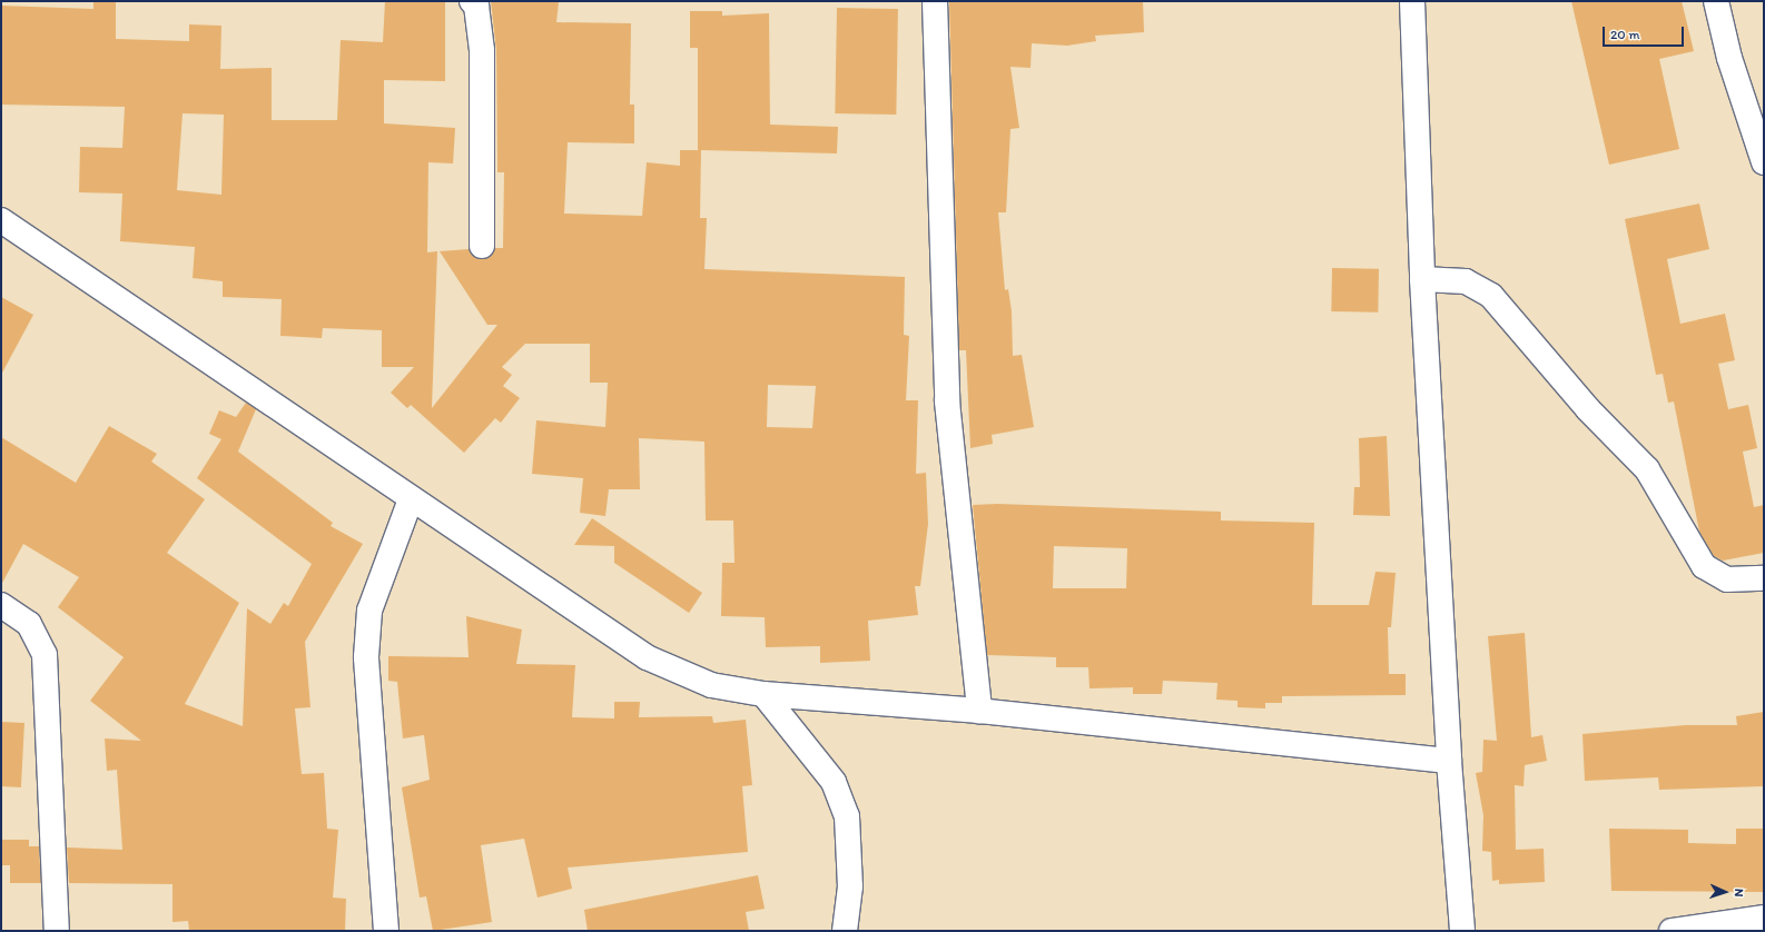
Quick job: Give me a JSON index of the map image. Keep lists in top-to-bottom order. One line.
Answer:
{"scale_bar":"20 m","north":"right"}
